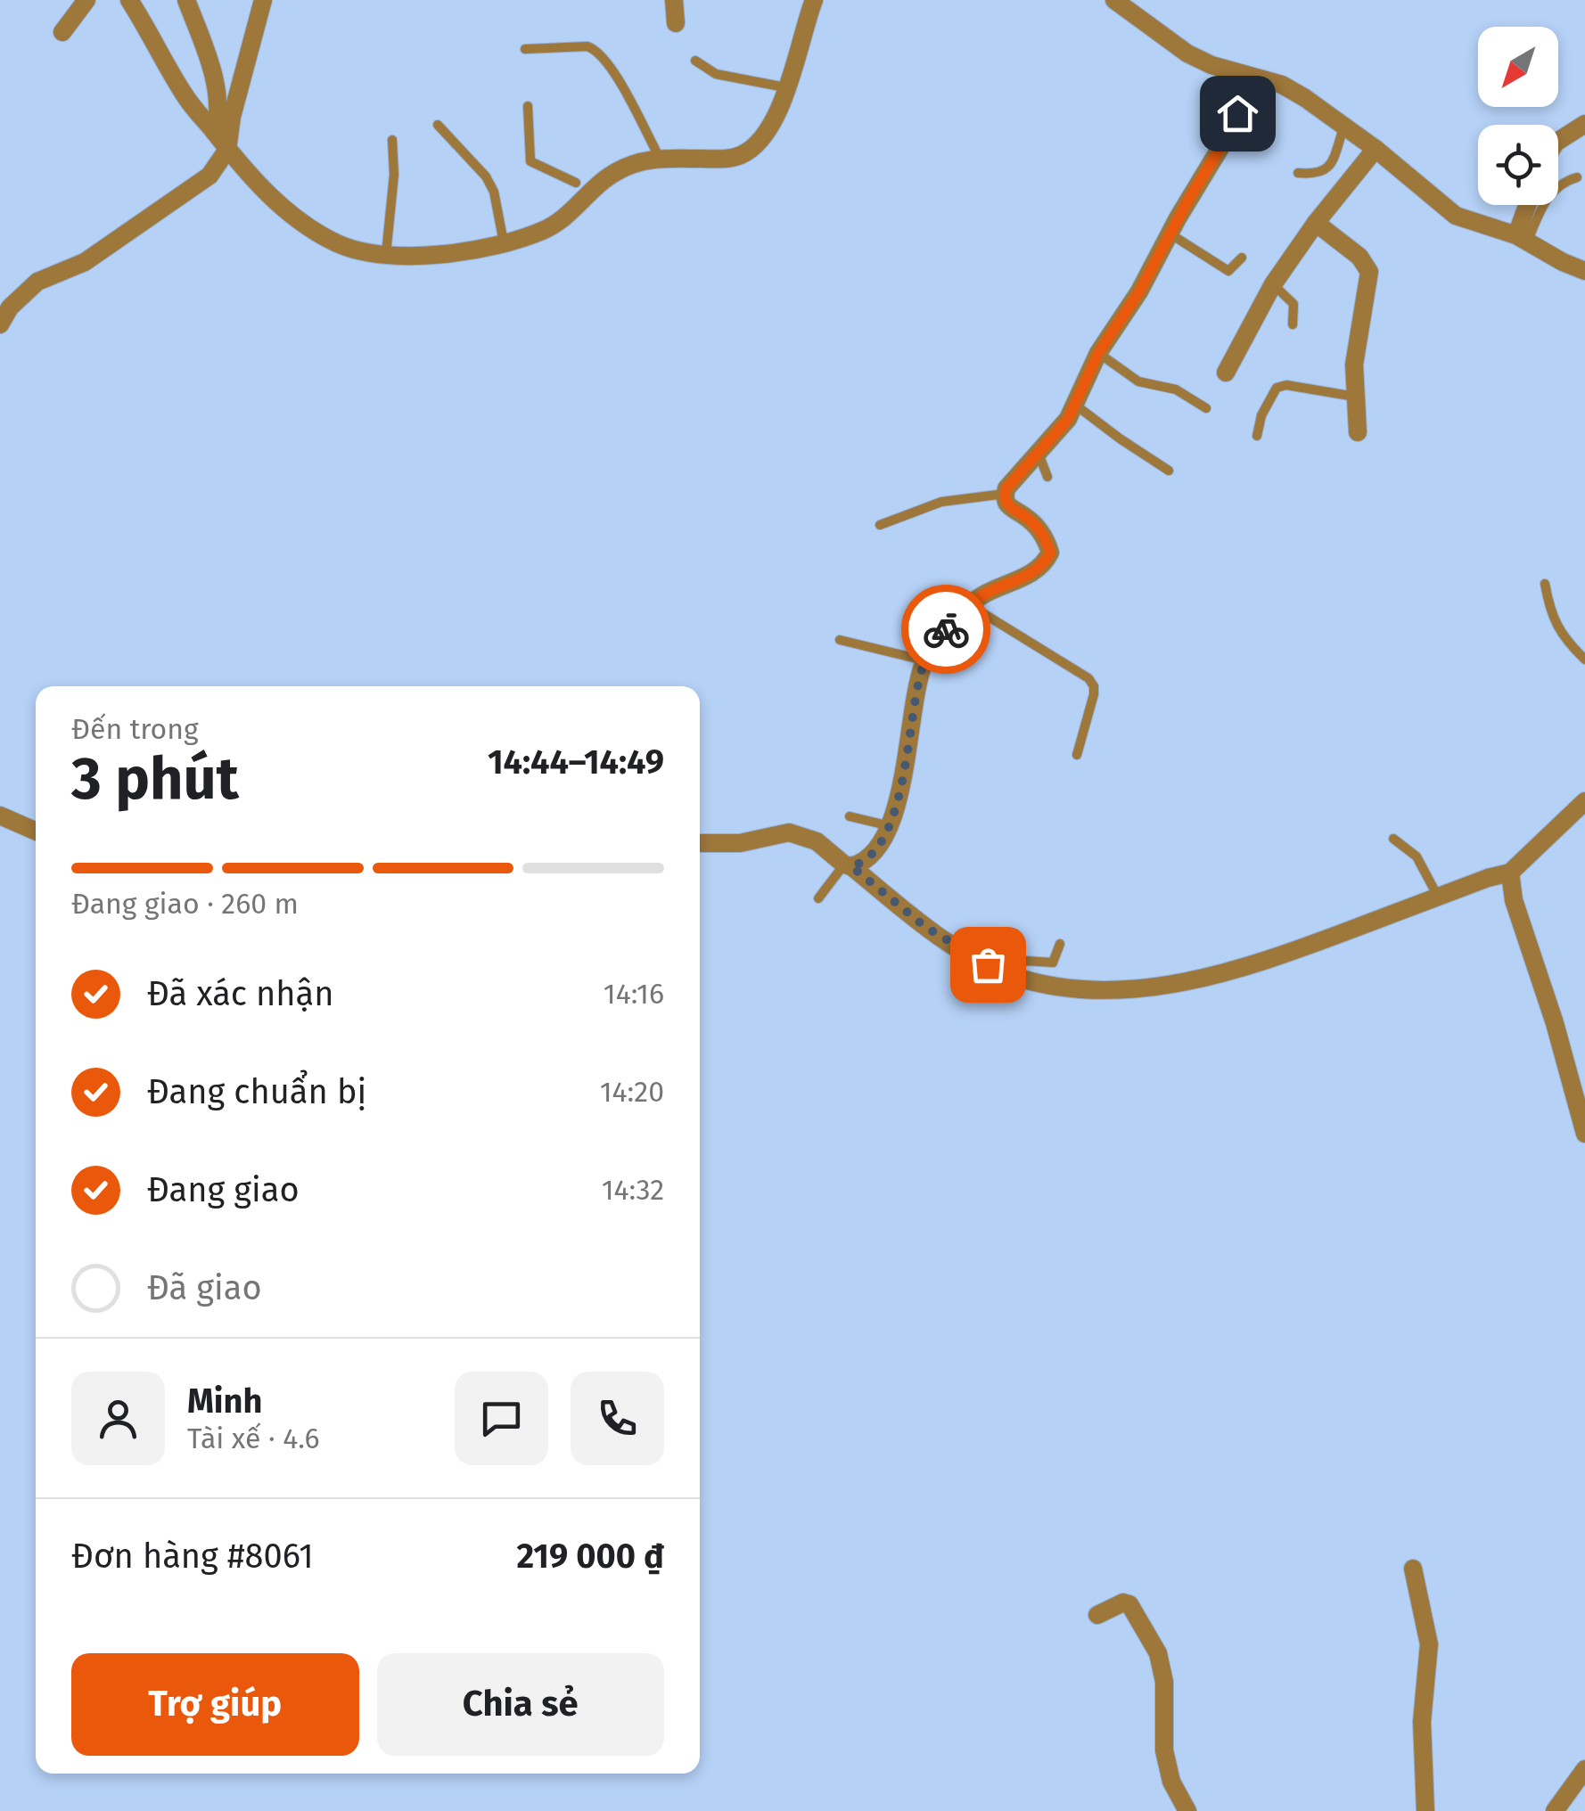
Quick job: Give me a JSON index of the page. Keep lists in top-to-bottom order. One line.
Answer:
{"north":"bottom left","page":{"heading":["3 phút","Đến trong","14:44–14:49"],"panel":["Minh","Tài xế · 4.6","Đơn hàng #8061","219 000 ₫"],"bar":"Đang giao · 260 m","list":[["Đã xác nhận","14:16"],["Đang chuẩn bị","14:20"],["Đang giao","14:32"],"Đã giao"],"buttons":["Trợ giúp","Chia sẻ"]}}
